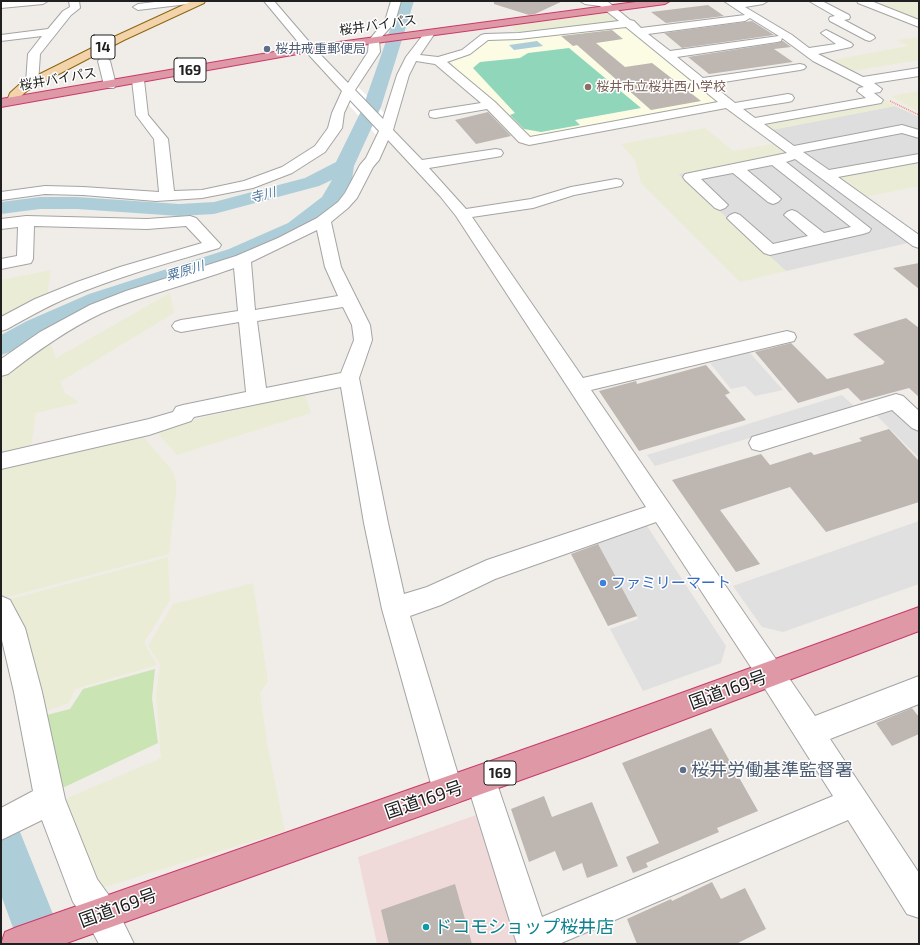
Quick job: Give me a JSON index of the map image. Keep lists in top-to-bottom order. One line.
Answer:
{"streets":{"highway":["桜井バイパス","169","国道169号"],"main road":["14"]},"crossings":[["桜井バイパス","14"]],"water":["寺川","粟原川"],"places":["桜井戒重郵便局","桜井市立桜井西小学校","ファミリーマート","桜井労働基準監督署","ドコモショップ桜井店"]}
